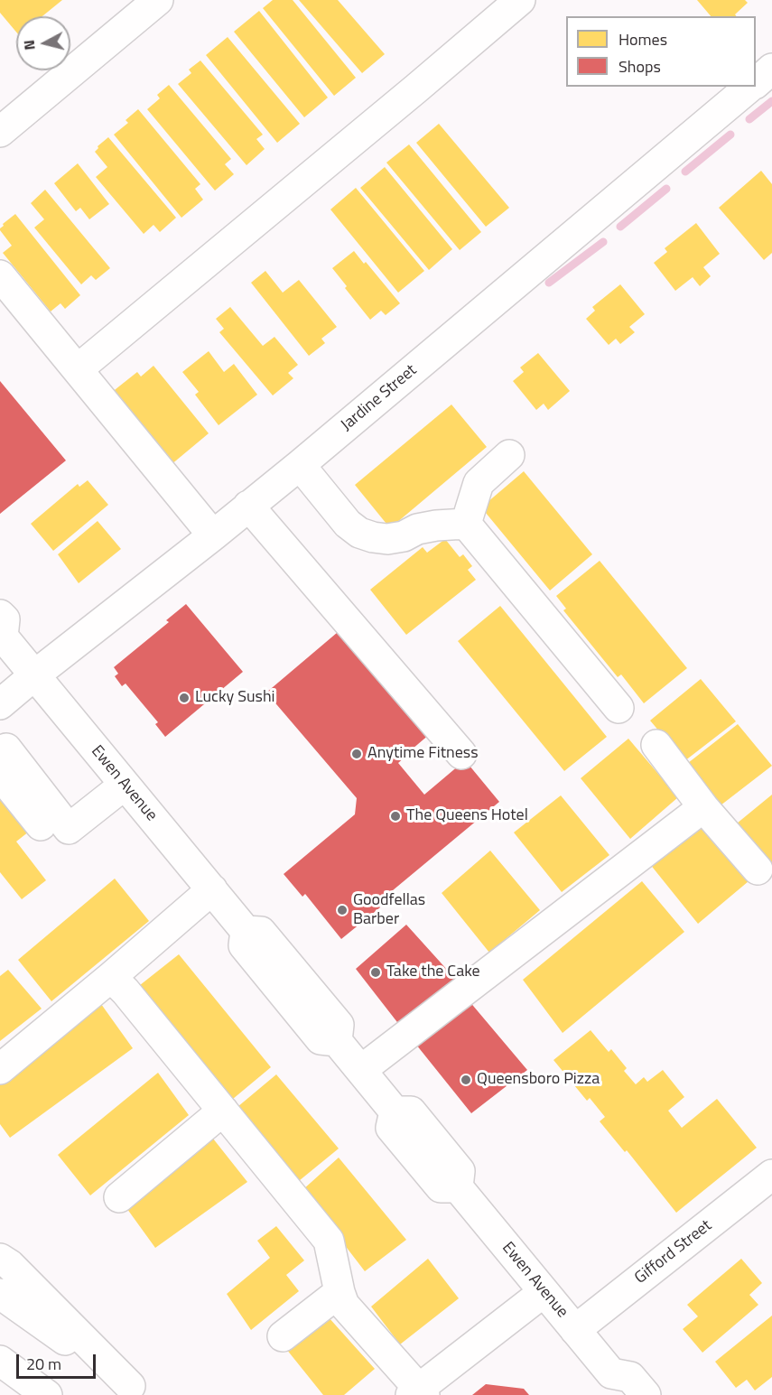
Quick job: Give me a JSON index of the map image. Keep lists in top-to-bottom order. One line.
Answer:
{"streets":{"main road":["Jardine Street","Ewen Avenue","Gifford Street"]},"crossings":[["Jardine Street","Ewen Avenue"],["Ewen Avenue","Gifford Street"]],"places":["Lucky Sushi","Anytime Fitness","The Queens Hotel","Goodfellas Barber","Take the Cake","Queensboro Pizza"],"legend":["Homes","Shops"],"scale_bar":"20 m","north":"left"}
